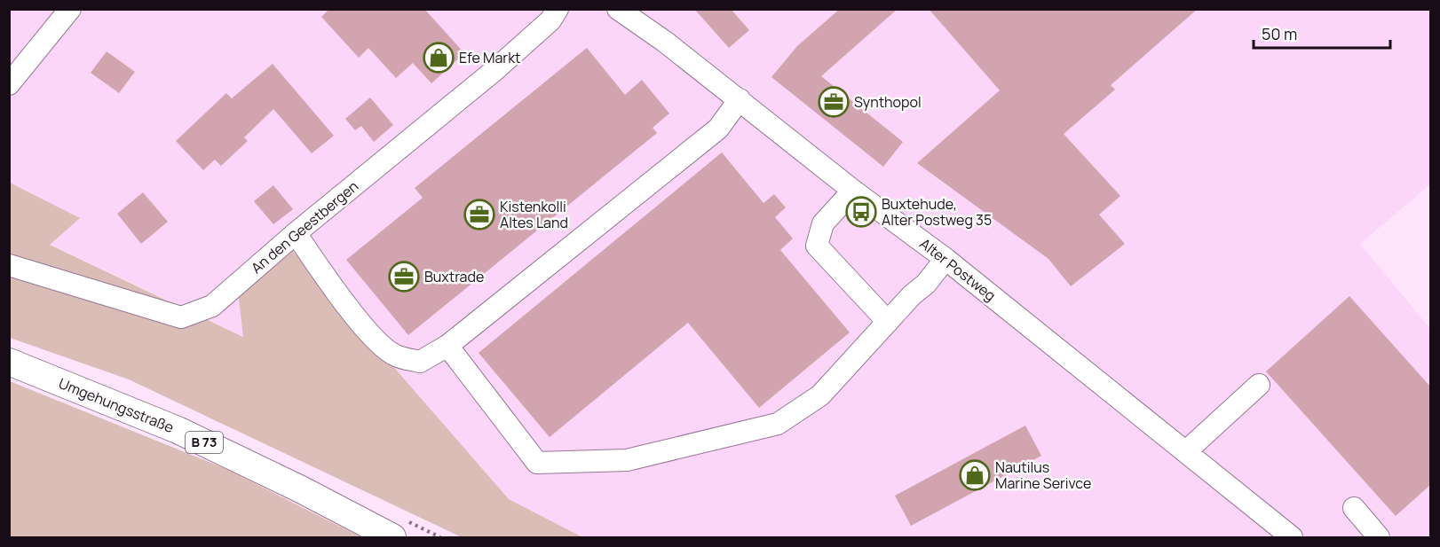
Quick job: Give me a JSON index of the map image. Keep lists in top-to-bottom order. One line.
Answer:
{"streets":{"main road":["Umgehungsstraße","B 73"],"street":["An den Geestbergen","Alter Postweg"]},"places":{"shop":["Efe Markt","Nautilus Marine Serivce"],"office":["Synthopol","Kistenkolli Altes Land","Buxtrade"],"bus stop":["Buxtehude, Alter Postweg 35"]},"scale_bar":"50 m"}
